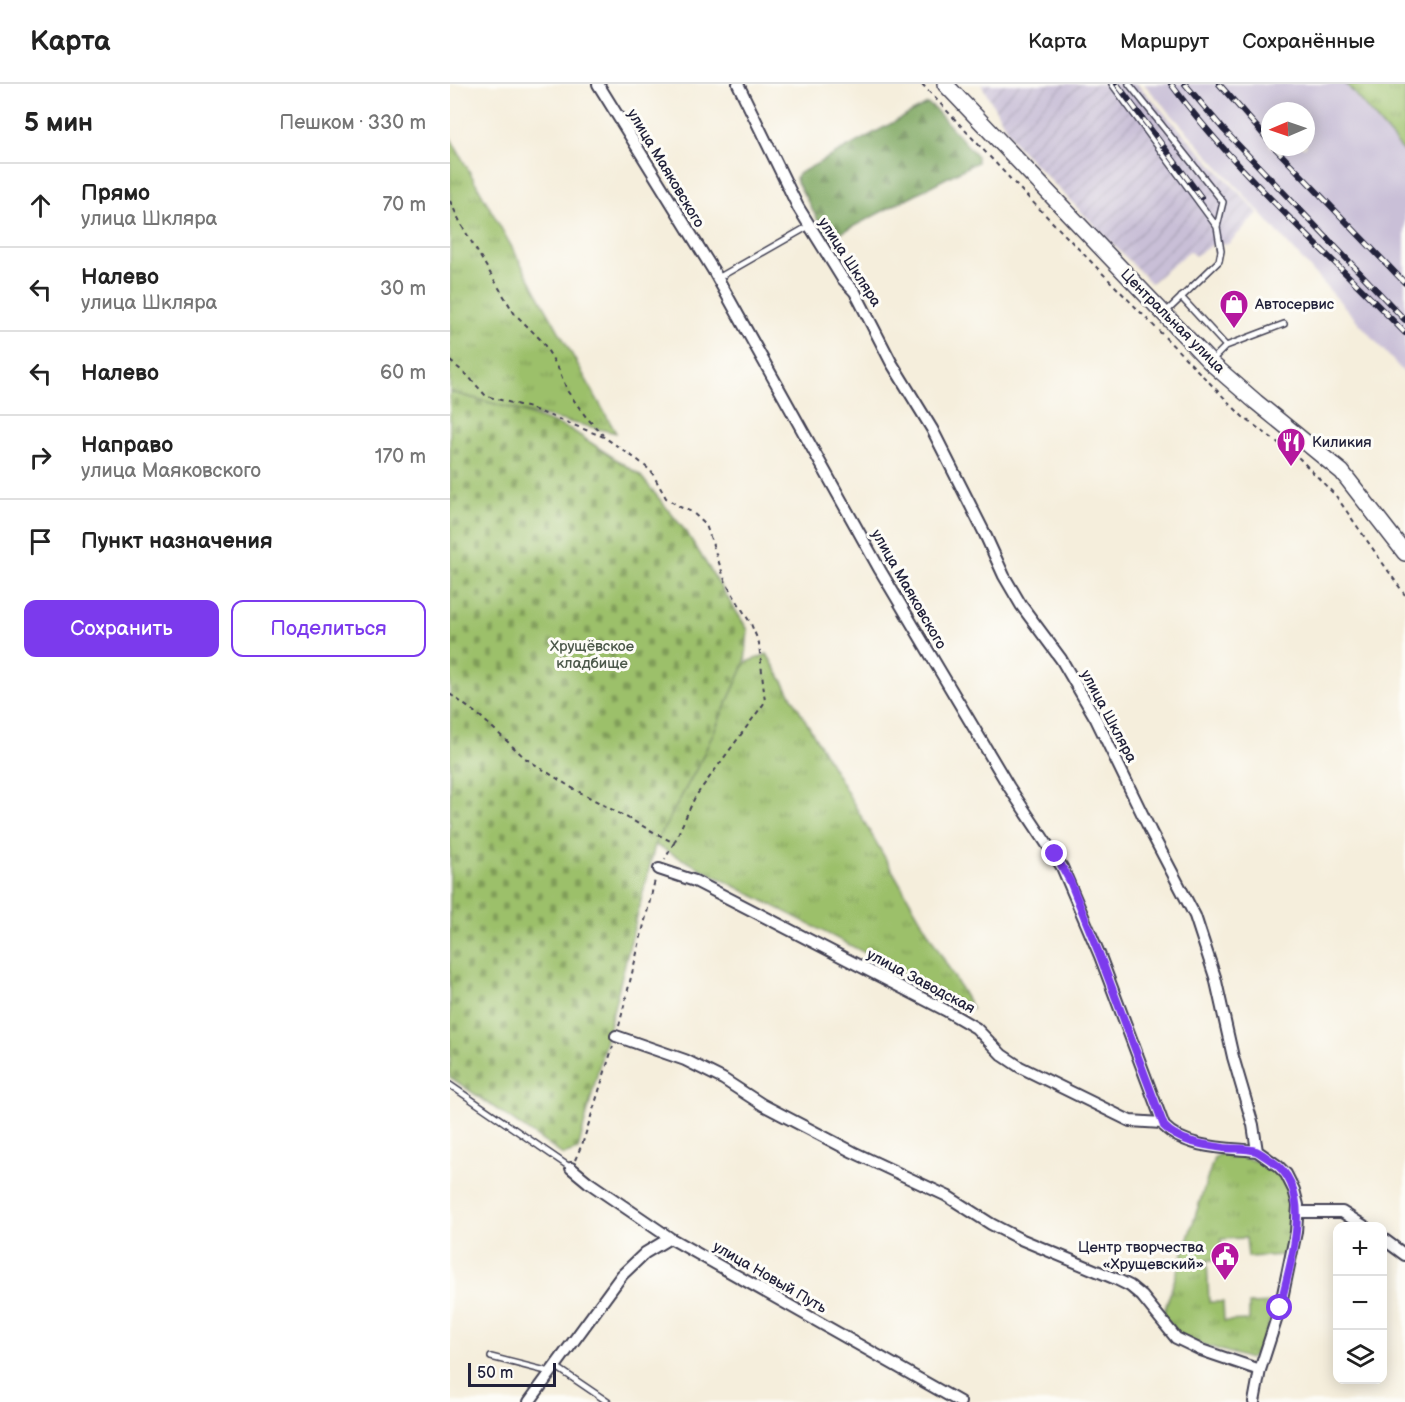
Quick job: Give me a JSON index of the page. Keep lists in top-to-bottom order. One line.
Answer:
{"streets":{"main road":["Центральная улица"],"street":["улица Маяковского","улица Шкляра","улица Заводская","улица Новый Путь"]},"crossings":[["улица Маяковского","улица Заводская"]],"parks":["Хрущёвское кладбище"],"places":{"shop":["Автосервис"],"restaurant":["Киликия"],"public building":["Центр творчества «Хрущевский»"]},"scale_bar":"50 m","north":"left","page":{"header":"Карта","nav":["Карта","Маршрут","Сохранённые"],"heading":["5 мин","Пешком · 330 m"],"list":[["Прямо","улица Шкляра","70 m"],["Налево","улица Шкляра","30 m"],["Налево","60 m"],["Направо","улица Маяковского","170 m"],"Пункт назначения"],"buttons":["Сохранить","Поделиться"],"map_buttons":["+","−"],"scale":"50 m"}}
